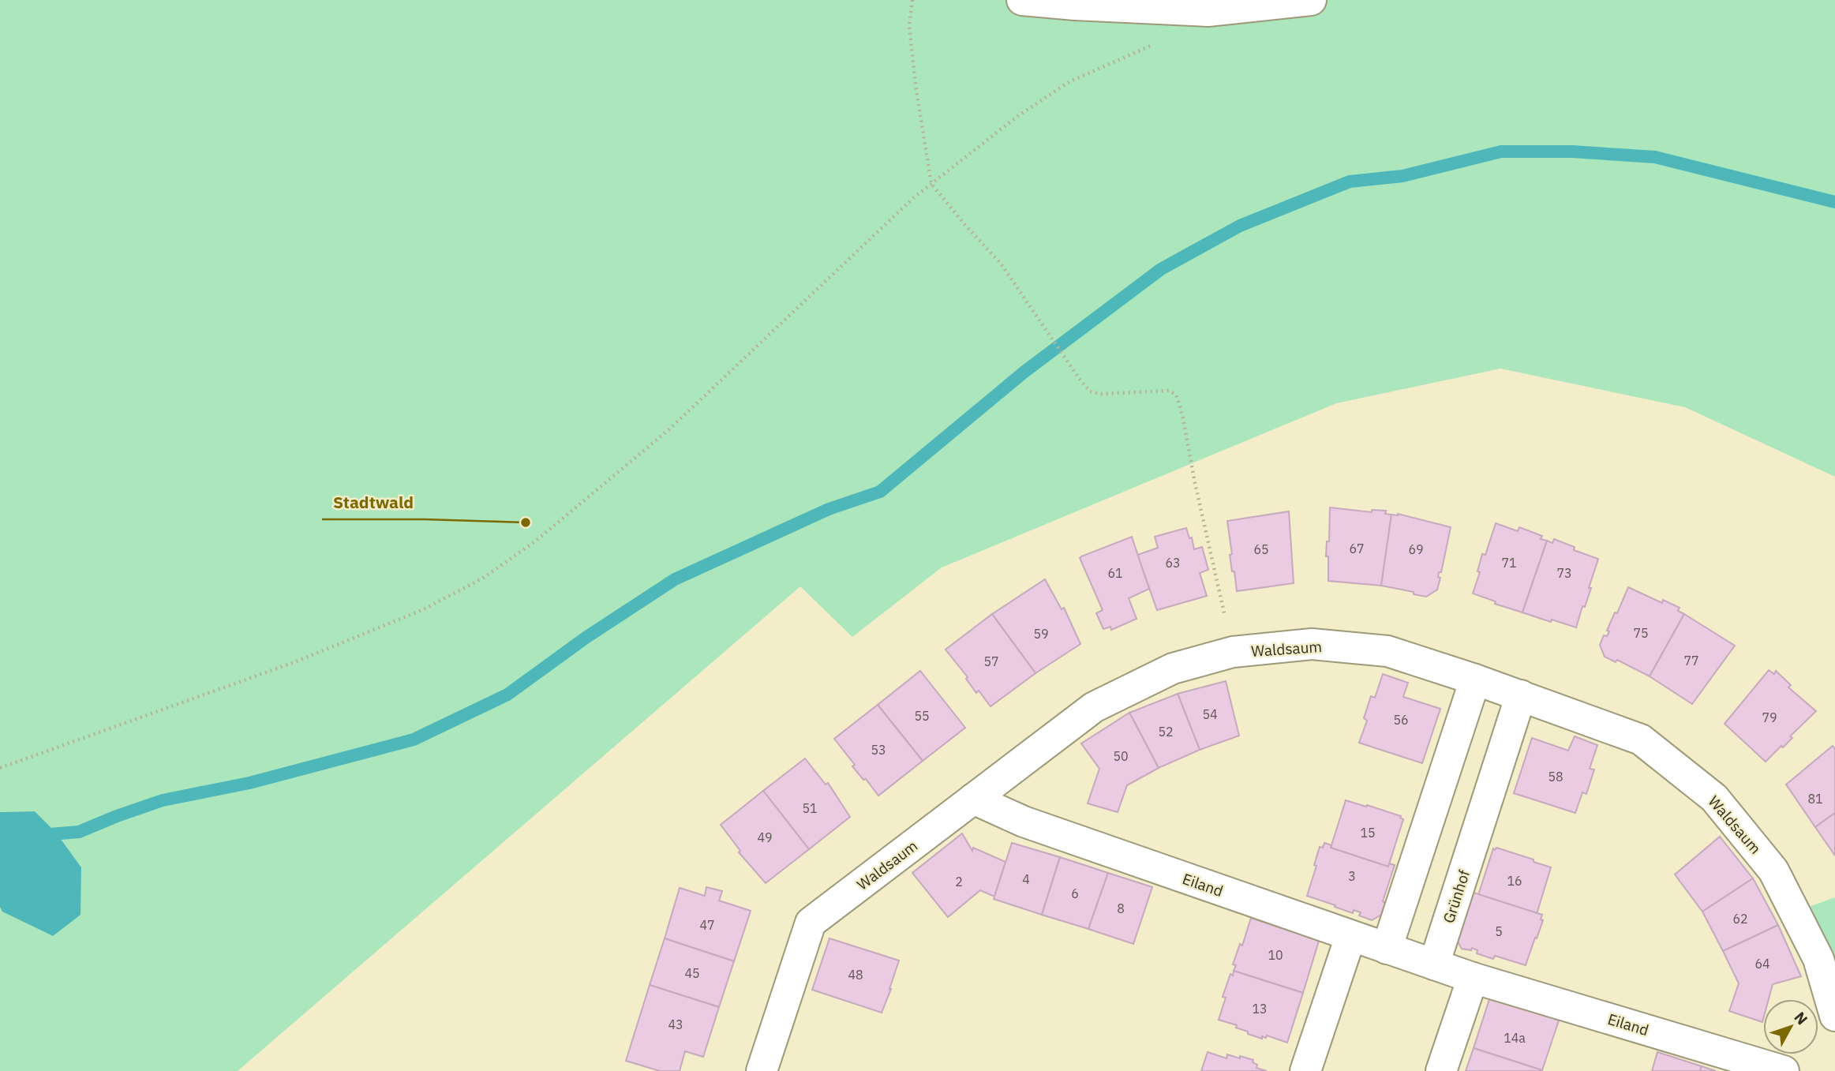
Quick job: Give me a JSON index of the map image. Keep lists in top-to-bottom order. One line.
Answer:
{"streets":{"street":["Waldsaum","Eiland","Grünhof"]},"crossings":[["Waldsaum","Eiland"],["Waldsaum","Grünhof"],["Eiland","Grünhof"]],"places":["Stadtwald"],"house_numbers":["67","65","69","63","71","61","73","75","59","77","57","54","55","79","56","52","53","50","58","81","51","15","49","3","4","16","2","6","8","62","47","5","10","64","45","48","13","43","14a"],"north":"top right"}
